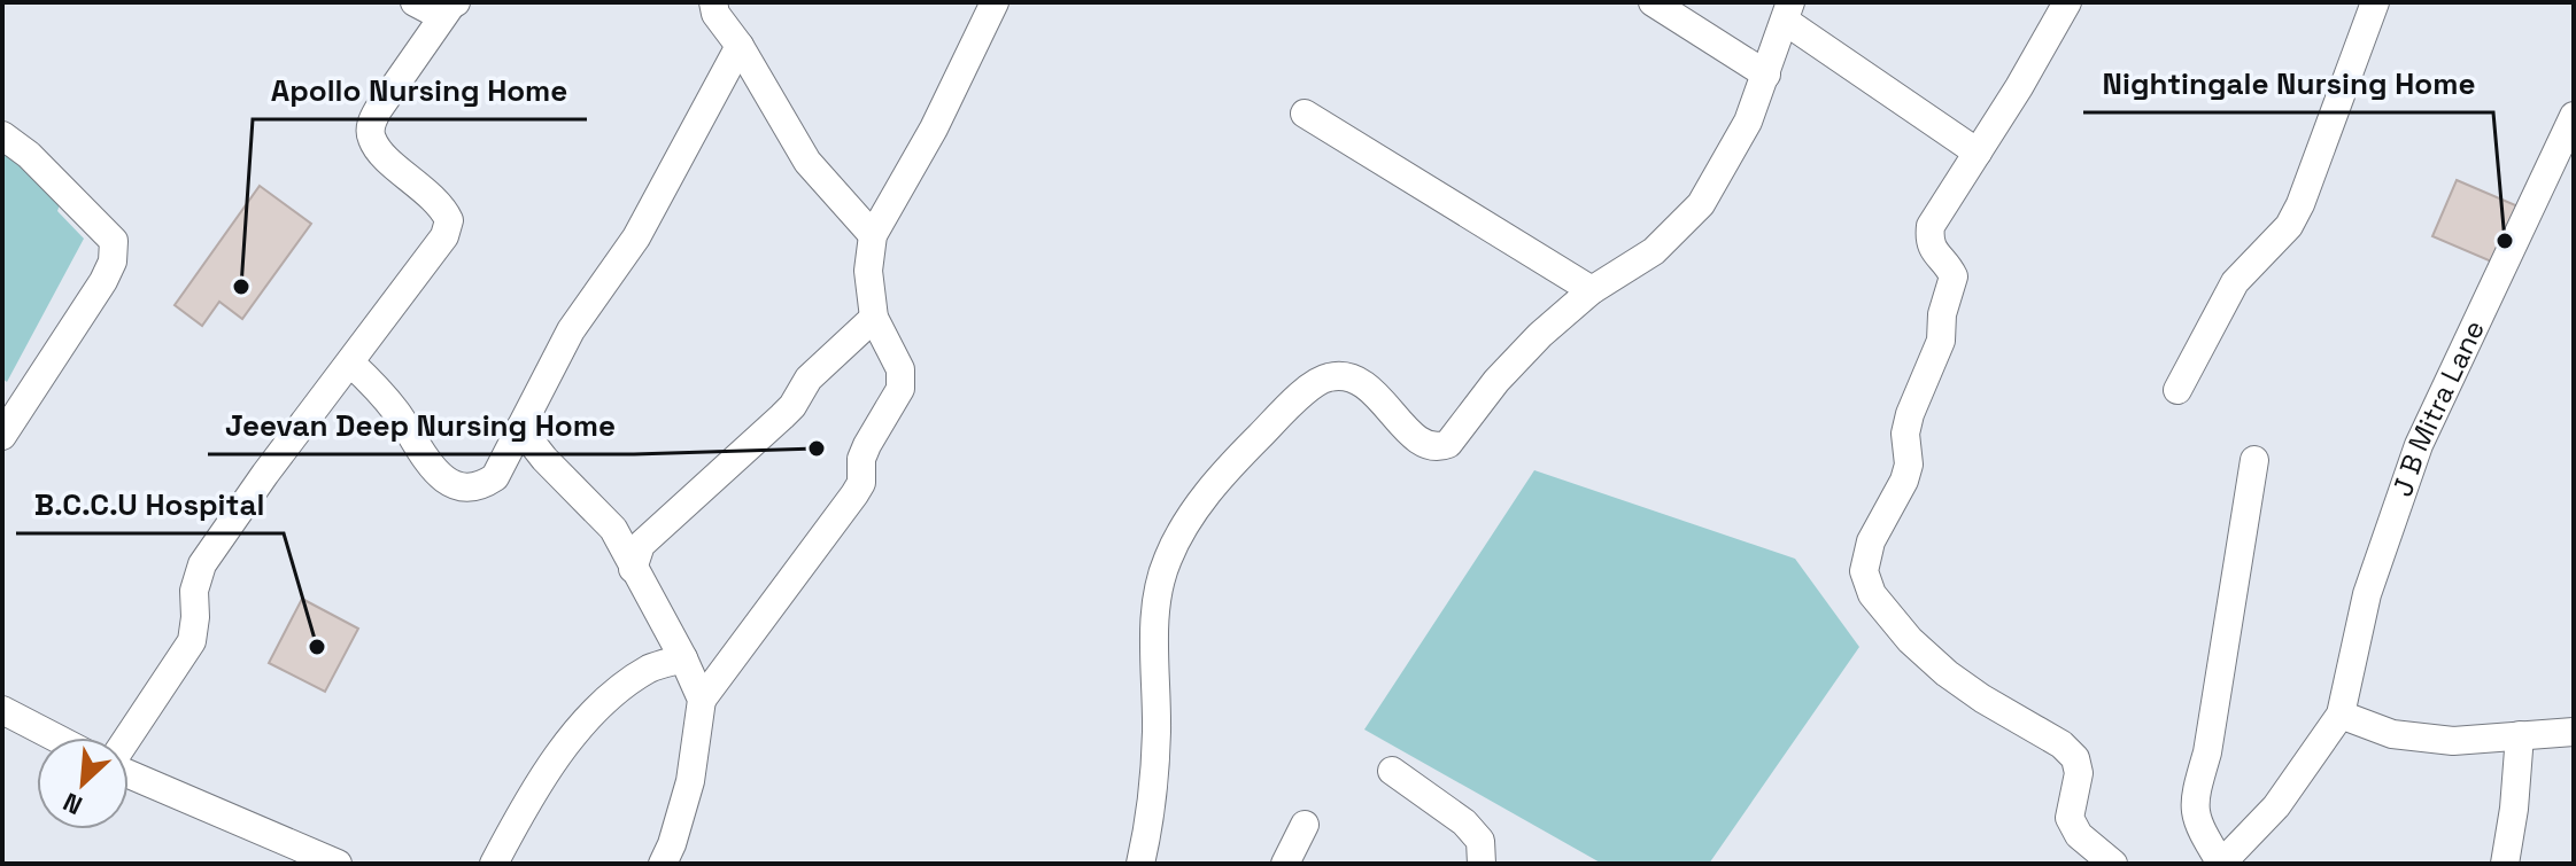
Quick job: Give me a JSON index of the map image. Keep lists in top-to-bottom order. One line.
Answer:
{"streets":{"street":["J B Mitra Lane"]},"places":["Nightingale Nursing Home","Apollo Nursing Home","Jeevan Deep Nursing Home","B.C.C.U Hospital"],"north":"bottom left"}
